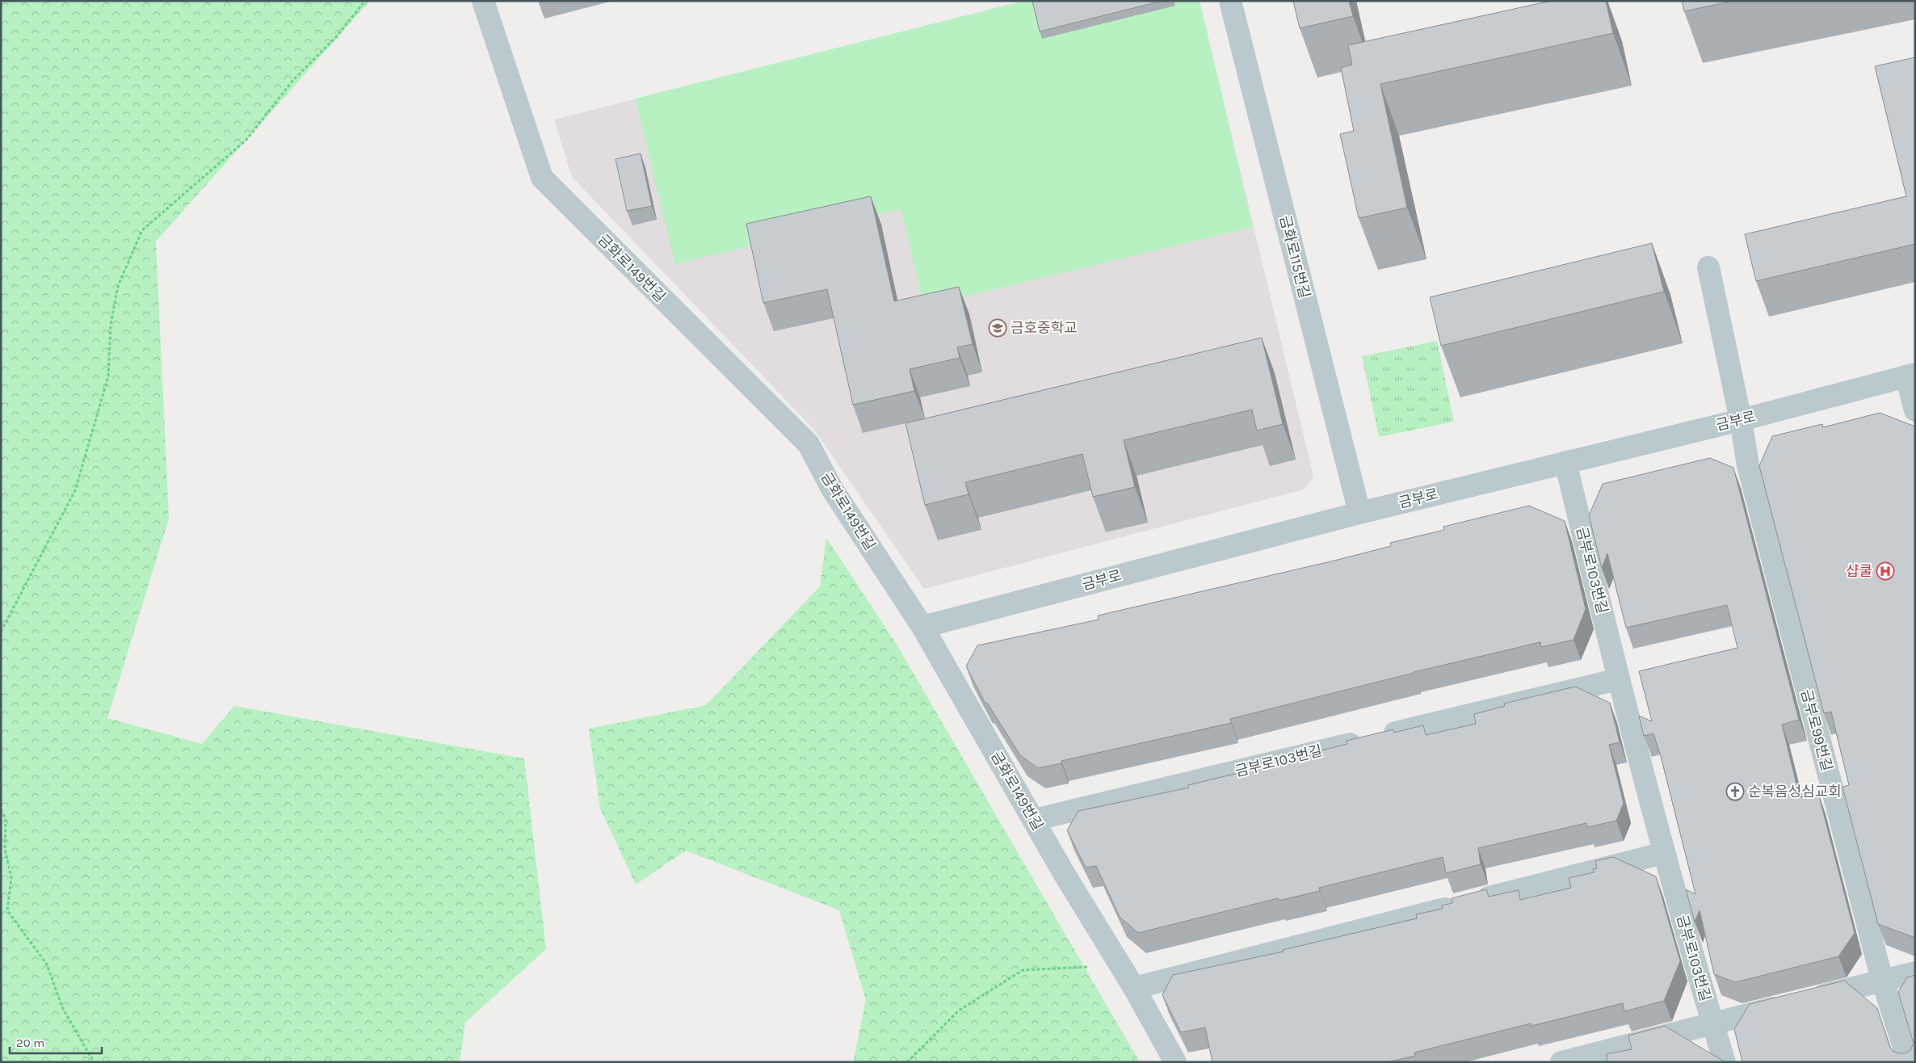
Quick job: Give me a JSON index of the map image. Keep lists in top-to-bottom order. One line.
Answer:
{"streets":{"street":["금화로115번길","금화로149번길","금부로","금부로103번길","금부로99번길"]},"crossings":[["금화로115번길","금부로"],["금화로149번길","금부로"],["금화로149번길","금부로103번길"],["금부로","금부로103번길"],["금부로","금부로99번길"]],"places":{"school or university":["금호중학교"],"hospital":["샵쿨"],"church":["순복음성심교회"]},"scale_bar":"20 m"}
